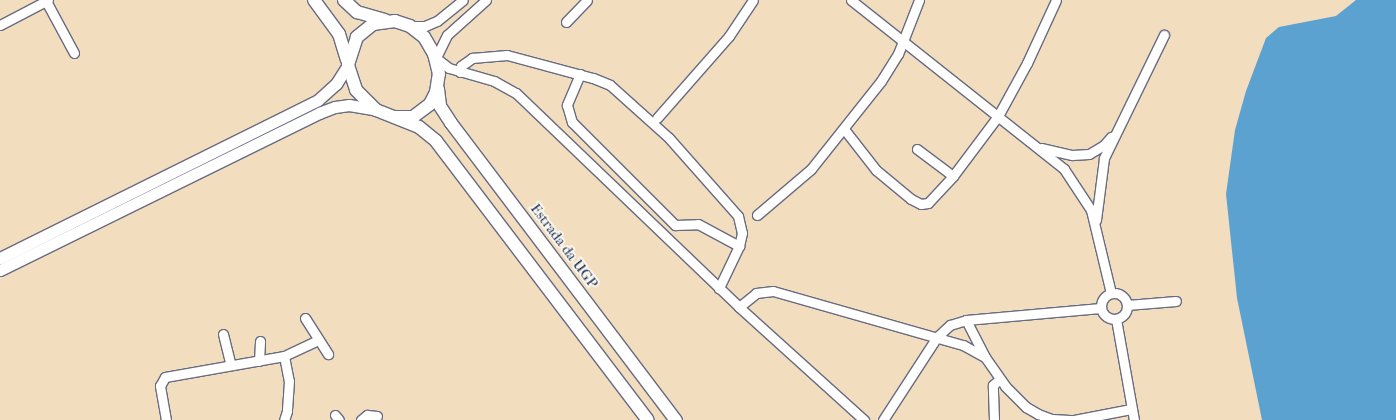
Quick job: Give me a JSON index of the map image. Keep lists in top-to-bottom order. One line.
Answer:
{"streets":{"main road":["Estrada da UGP"]}}
